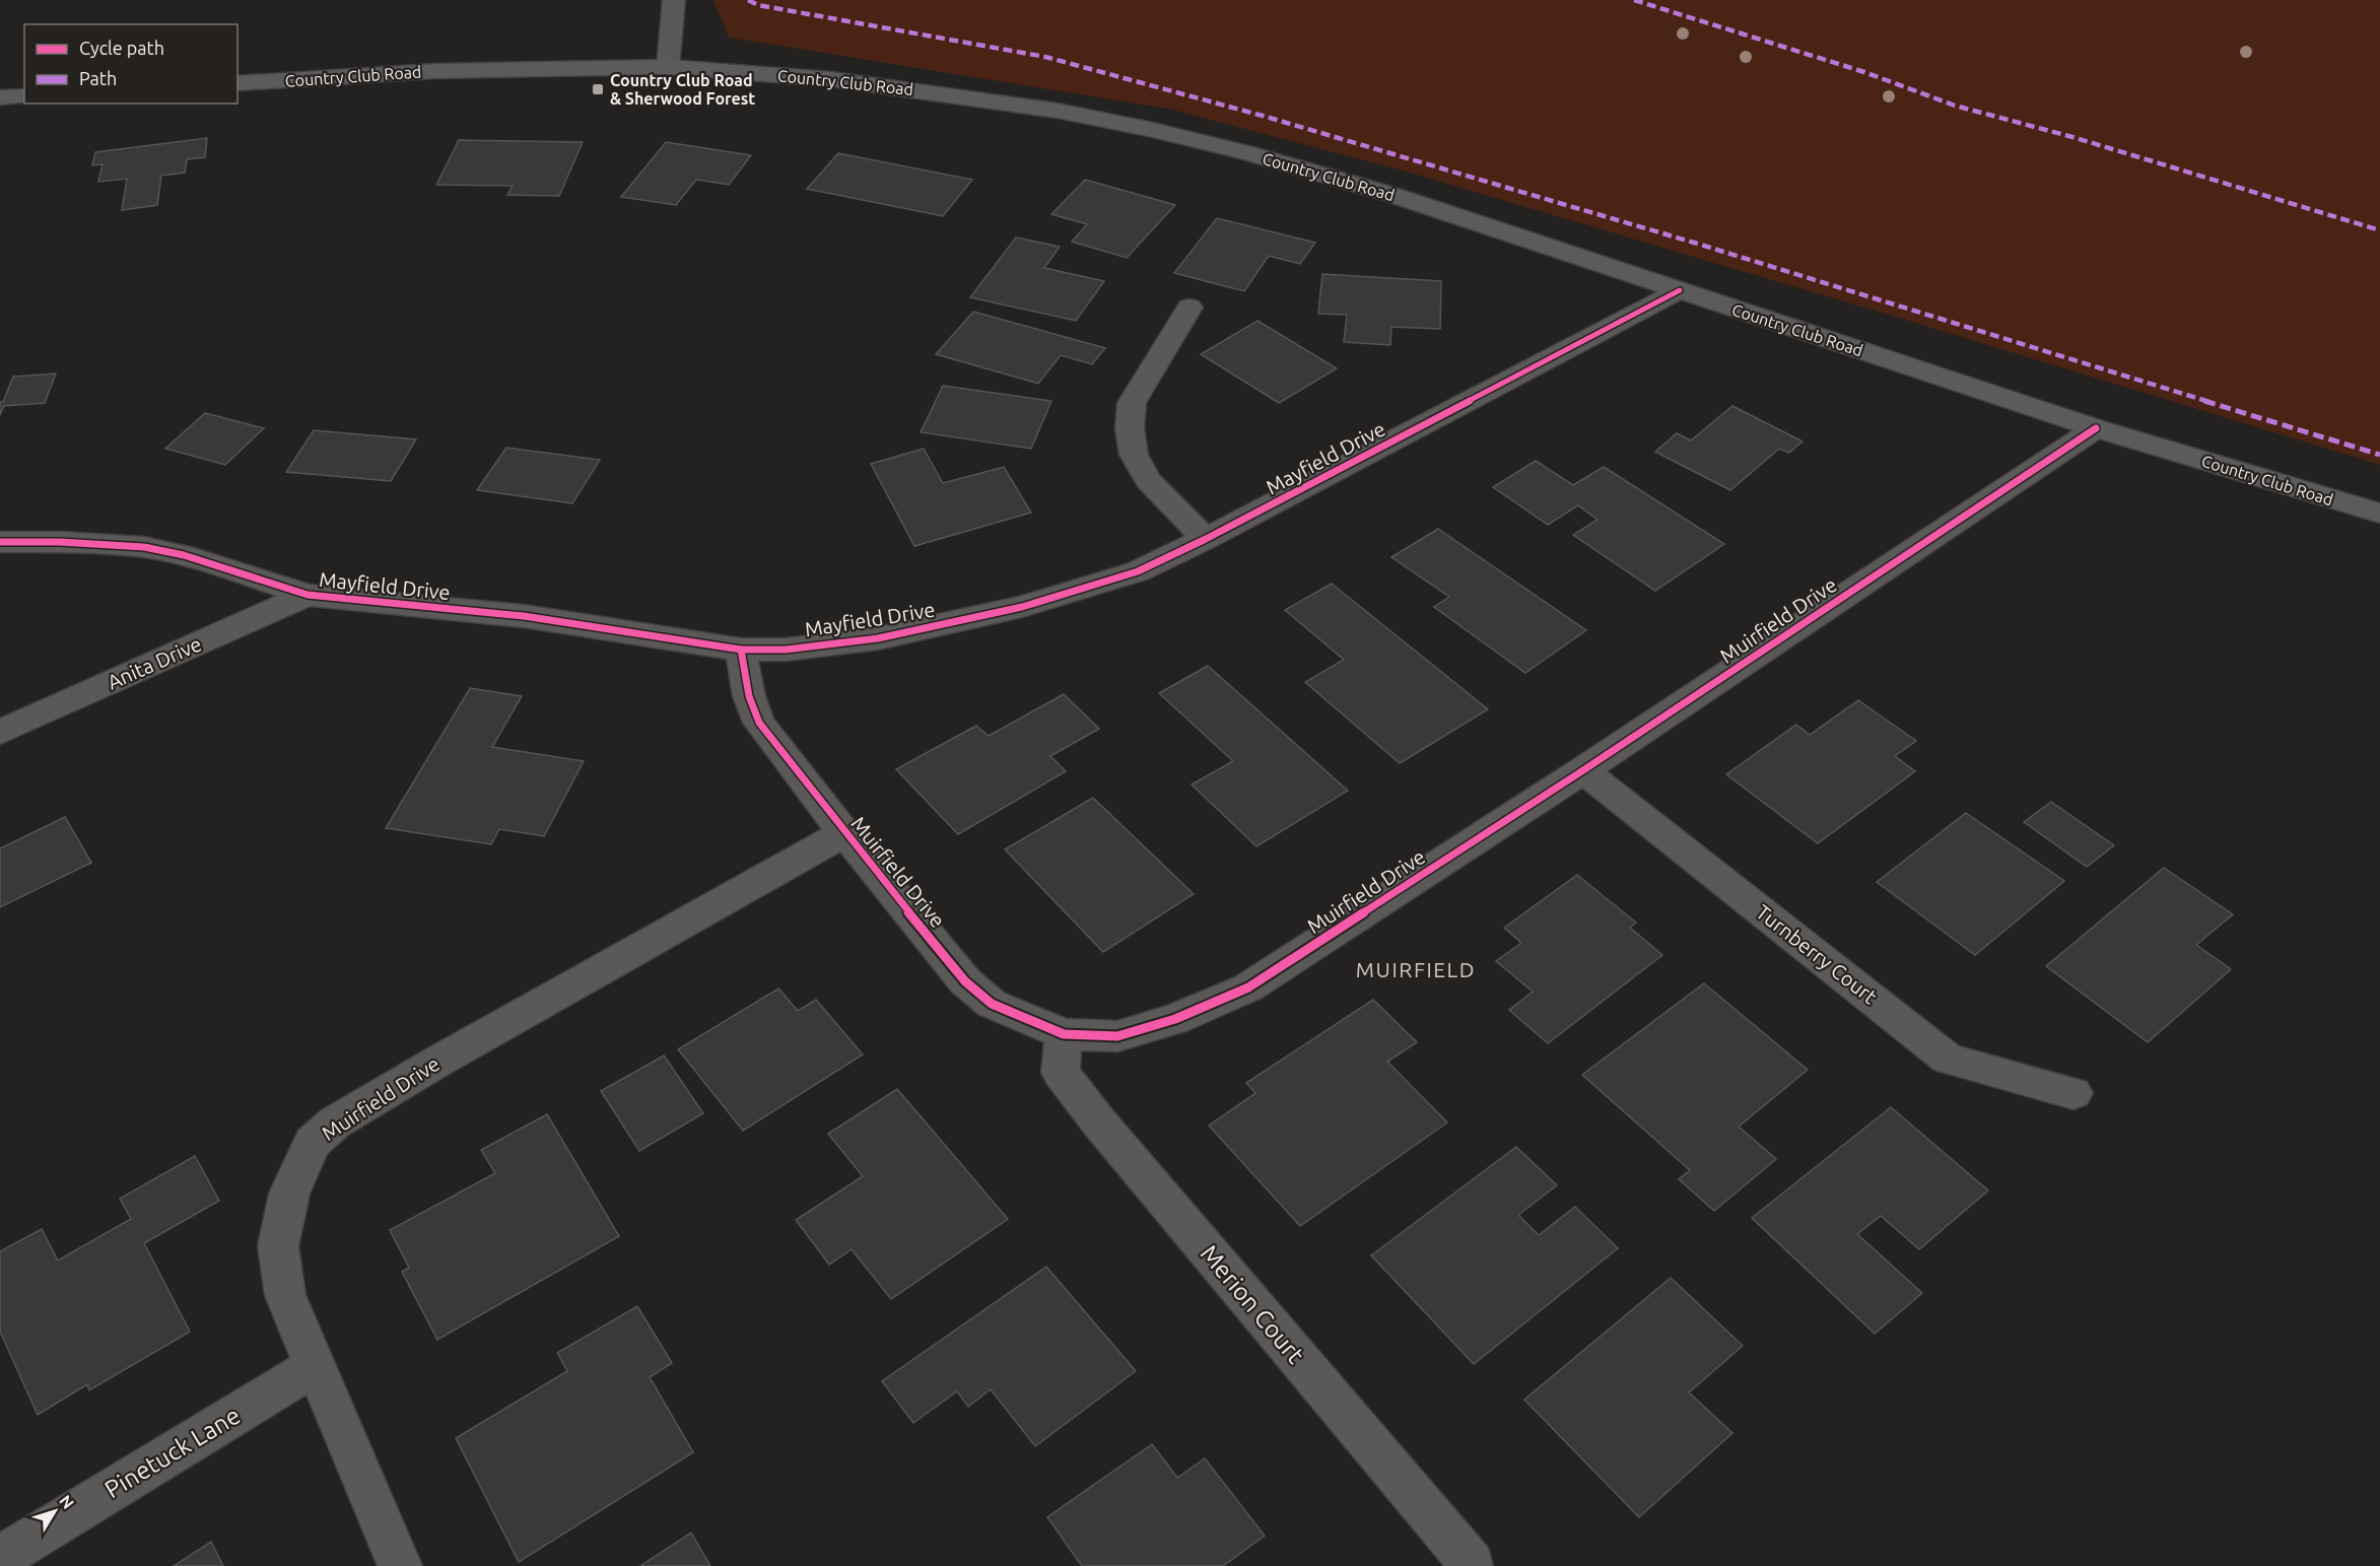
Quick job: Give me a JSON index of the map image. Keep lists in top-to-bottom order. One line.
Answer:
{"streets":{"main road":["Country Club Road"],"street":["Mayfield Drive","Muirfield Drive","Anita Drive","Turnberry Court","Merion Court","Pinetuck Lane"]},"crossings":[["Country Club Road","Mayfield Drive"],["Country Club Road","Muirfield Drive"],["Mayfield Drive","Muirfield Drive"],["Mayfield Drive","Anita Drive"],["Muirfield Drive","Turnberry Court"],["Muirfield Drive","Merion Court"],["Muirfield Drive","Pinetuck Lane"]],"districts":["MUIRFIELD"],"places":{"transit":["Country Club Road & Sherwood Forest"]},"legend":["Cycle path","Path"],"north":"top right"}
